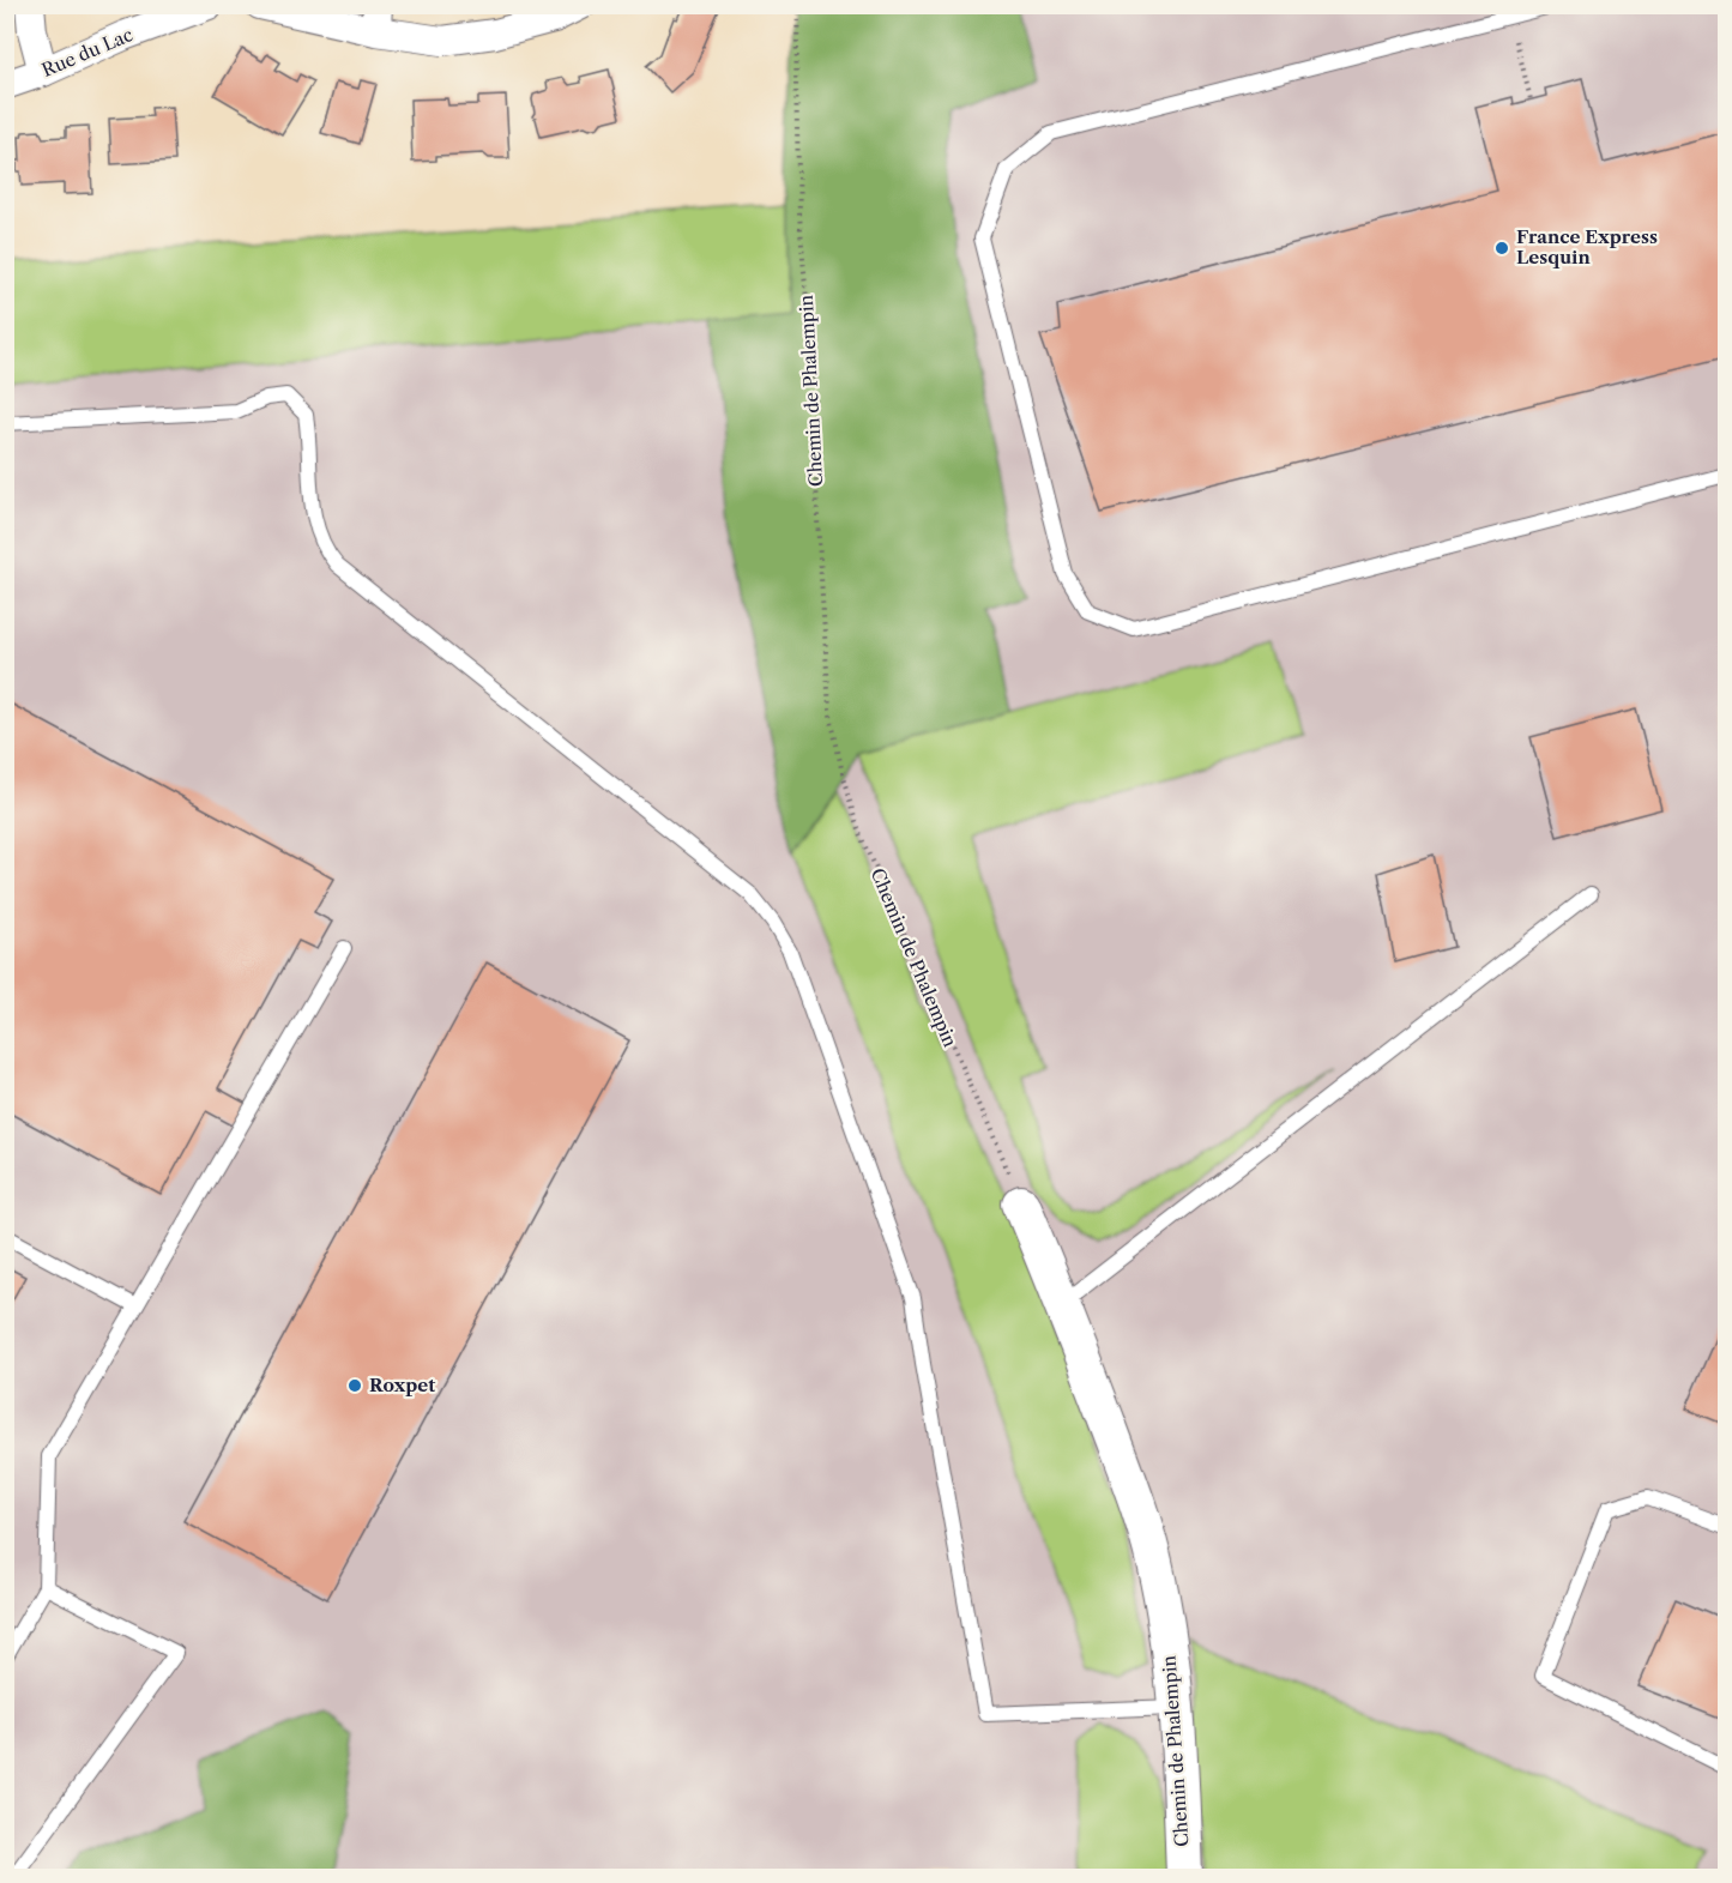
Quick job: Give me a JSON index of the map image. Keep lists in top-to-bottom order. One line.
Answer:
{"streets":{"street":["Rue du Lac","Chemin de Phalempin"]},"places":["France Express Lesquin","Roxpet"]}
